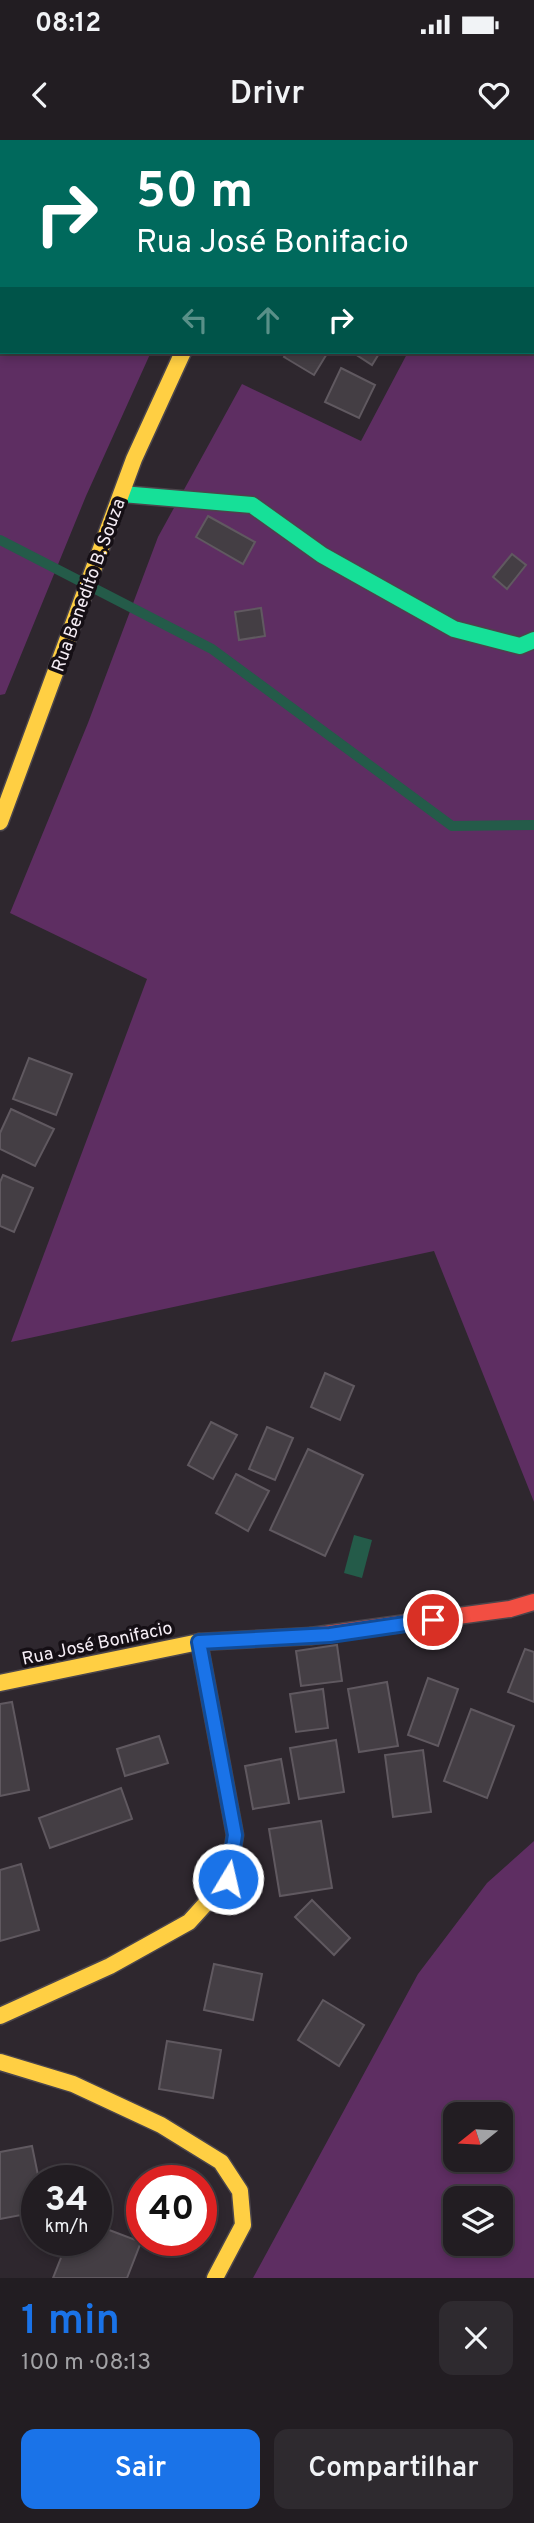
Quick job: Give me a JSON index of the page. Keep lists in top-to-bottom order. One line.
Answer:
{"streets":{"street":["Rua Benedito B. Souza","Rua José Bonifacio"]},"north":"left","page":{"status":"08:12","header":"Drivr","turn":["50 m","Rua José Bonifacio"],"speed":"34 km/h","limit":"40","heading":["1 min","100 m · 08:13"],"buttons":["Sair","Compartilhar"]}}
